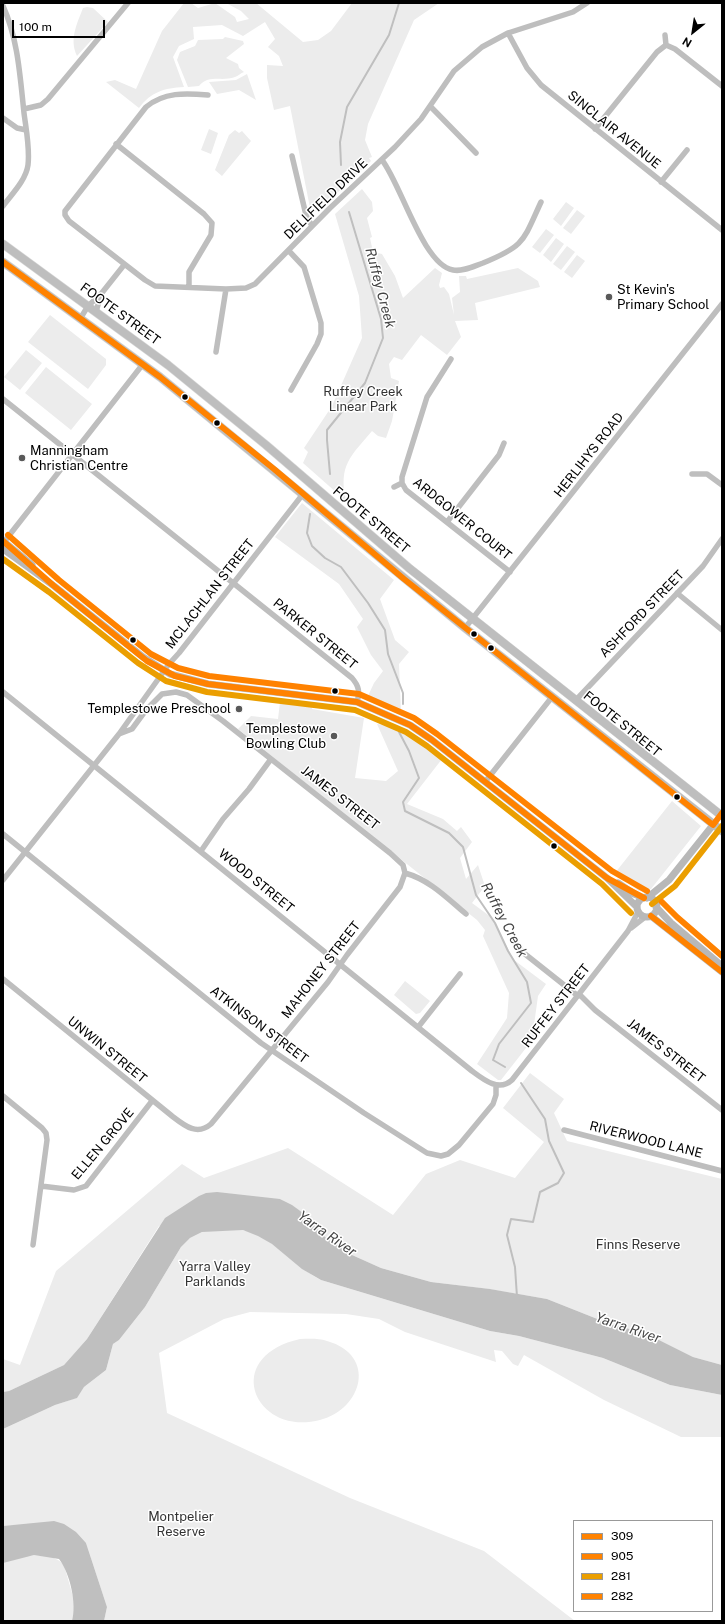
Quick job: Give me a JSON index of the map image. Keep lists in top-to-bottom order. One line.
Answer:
{"streets":{"main road":["FOOTE STREET"],"street":["SINCLAIR AVENUE","DELLFIELD DRIVE","HERLIHYS ROAD","ARDGOWER COURT","MCLACHLAN STREET","ASHFORD STREET","PARKER STREET","JAMES STREET","WOOD STREET","MAHONEY STREET","RUFFEY STREET","ATKINSON STREET","UNWIN STREET","RIVERWOOD LANE","ELLEN GROVE"]},"crossings":[["SINCLAIR AVENUE","DELLFIELD DRIVE"],["FOOTE STREET","HERLIHYS ROAD"],["FOOTE STREET","MCLACHLAN STREET"],["FOOTE STREET","ASHFORD STREET"],["HERLIHYS ROAD","ARDGOWER COURT"],["MCLACHLAN STREET","PARKER STREET"],["MCLACHLAN STREET","JAMES STREET"],["MCLACHLAN STREET","WOOD STREET"],["MCLACHLAN STREET","ATKINSON STREET"],["JAMES STREET","MAHONEY STREET"],["JAMES STREET","RUFFEY STREET"],["WOOD STREET","MAHONEY STREET"],["WOOD STREET","RUFFEY STREET"],["WOOD STREET","ATKINSON STREET"],["MAHONEY STREET","ATKINSON STREET"],["MAHONEY STREET","UNWIN STREET"],["RUFFEY STREET","ATKINSON STREET"],["UNWIN STREET","ELLEN GROVE"]],"water":["Ruffey Creek","Yarra River"],"parks":["Ruffey Creek Linear Park","Finns Reserve","Yarra Valley Parklands","Montpelier Reserve"],"places":["St Kevin's Primary School","Manningham Christian Centre","Templestowe Preschool","Templestowe Bowling Club"],"lines":["transit line 309","transit line 282","transit line 905","transit line 281"],"legend":["309","905","281","282"],"scale_bar":"100 m","north":"bottom left"}
